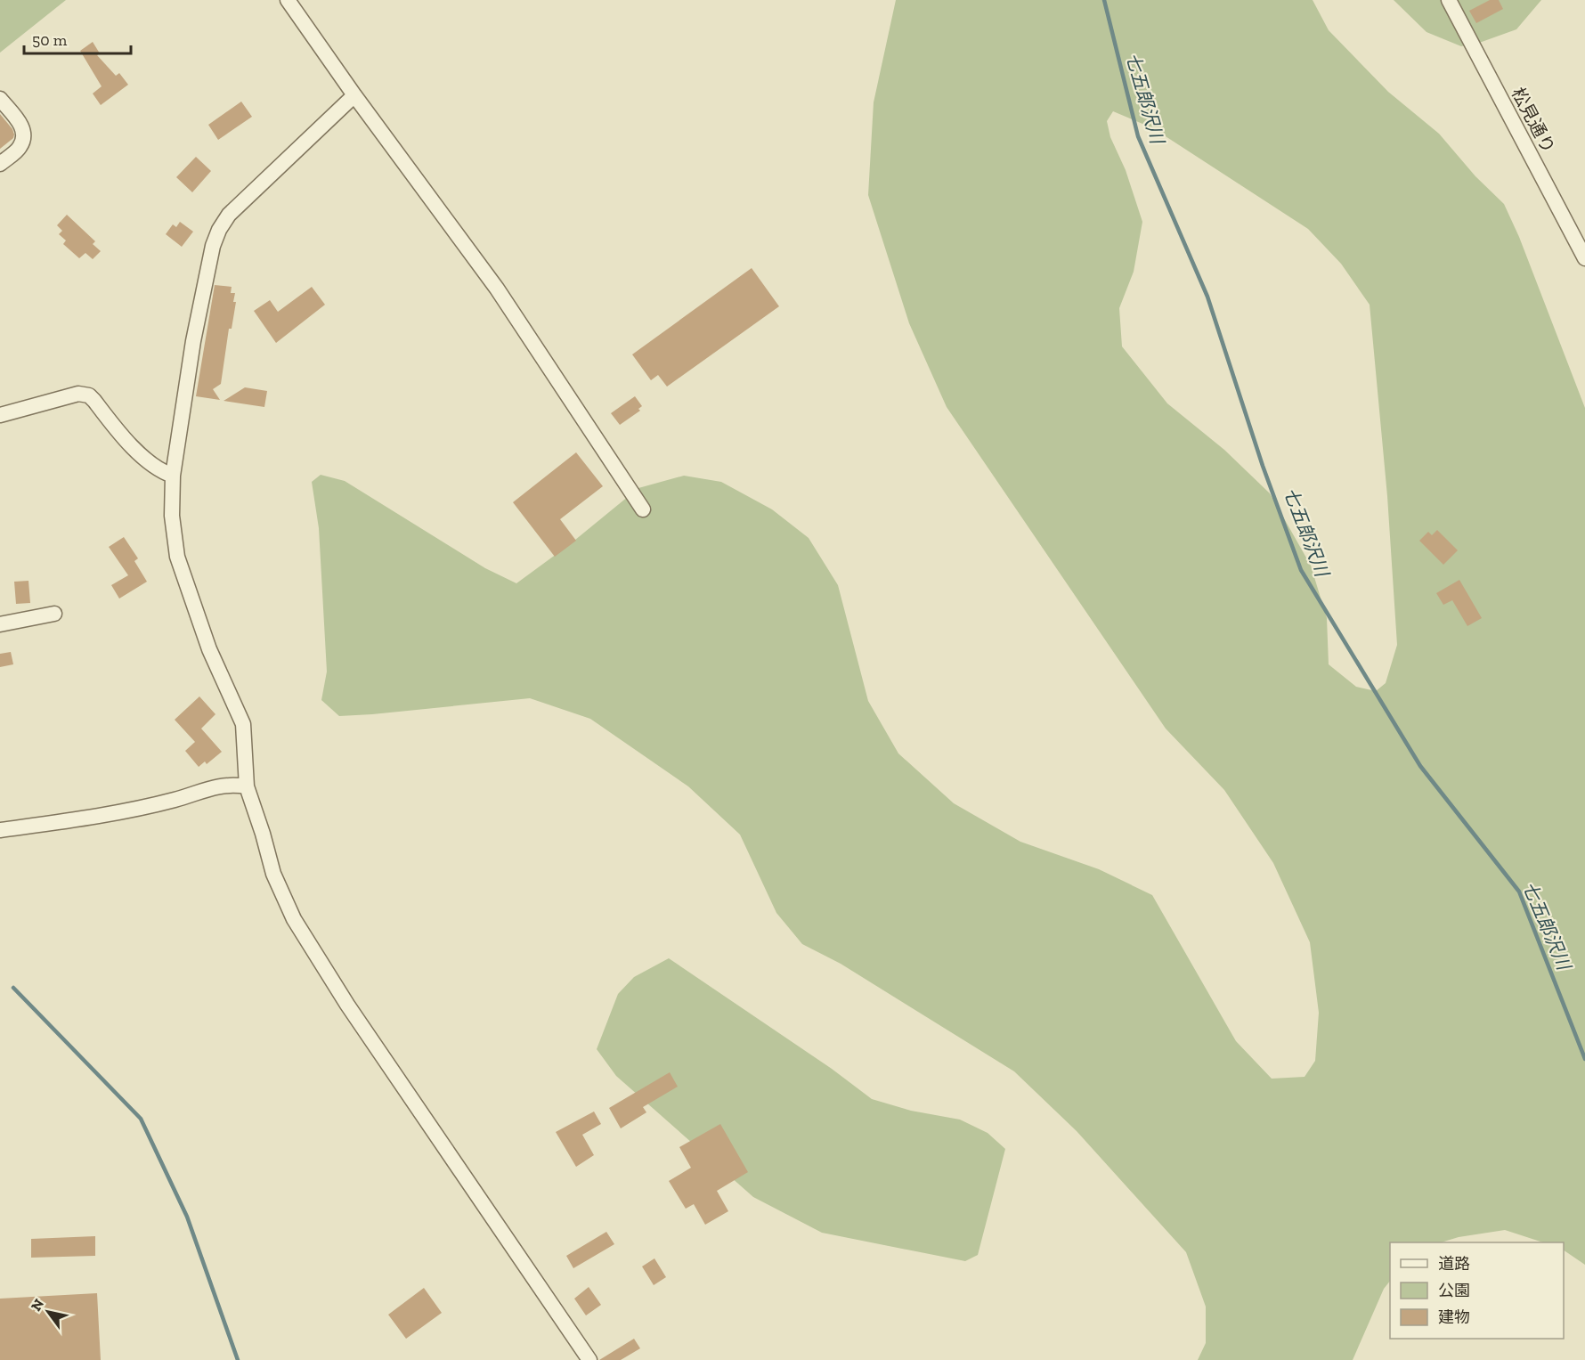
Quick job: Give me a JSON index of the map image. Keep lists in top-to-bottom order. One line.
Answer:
{"streets":{"street":["松見通り"]},"water":["七五郎沢川"],"legend":["道路","公園","建物"],"scale_bar":"50 m","north":"top left"}
